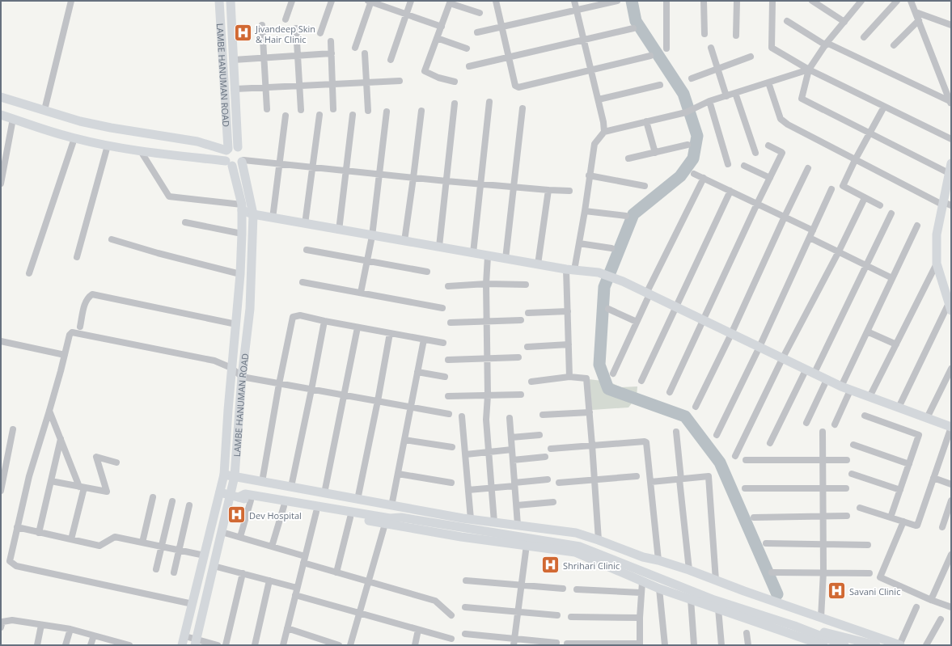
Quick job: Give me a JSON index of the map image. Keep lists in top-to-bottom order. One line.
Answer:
{"streets":{"main road":["LAMBE HANUMAN ROAD"]},"places":{"hospital":["Jivandeep Skin & Hair Clinic","Dev Hospital","Shrihari Clinic","Savani Clinic"]}}
